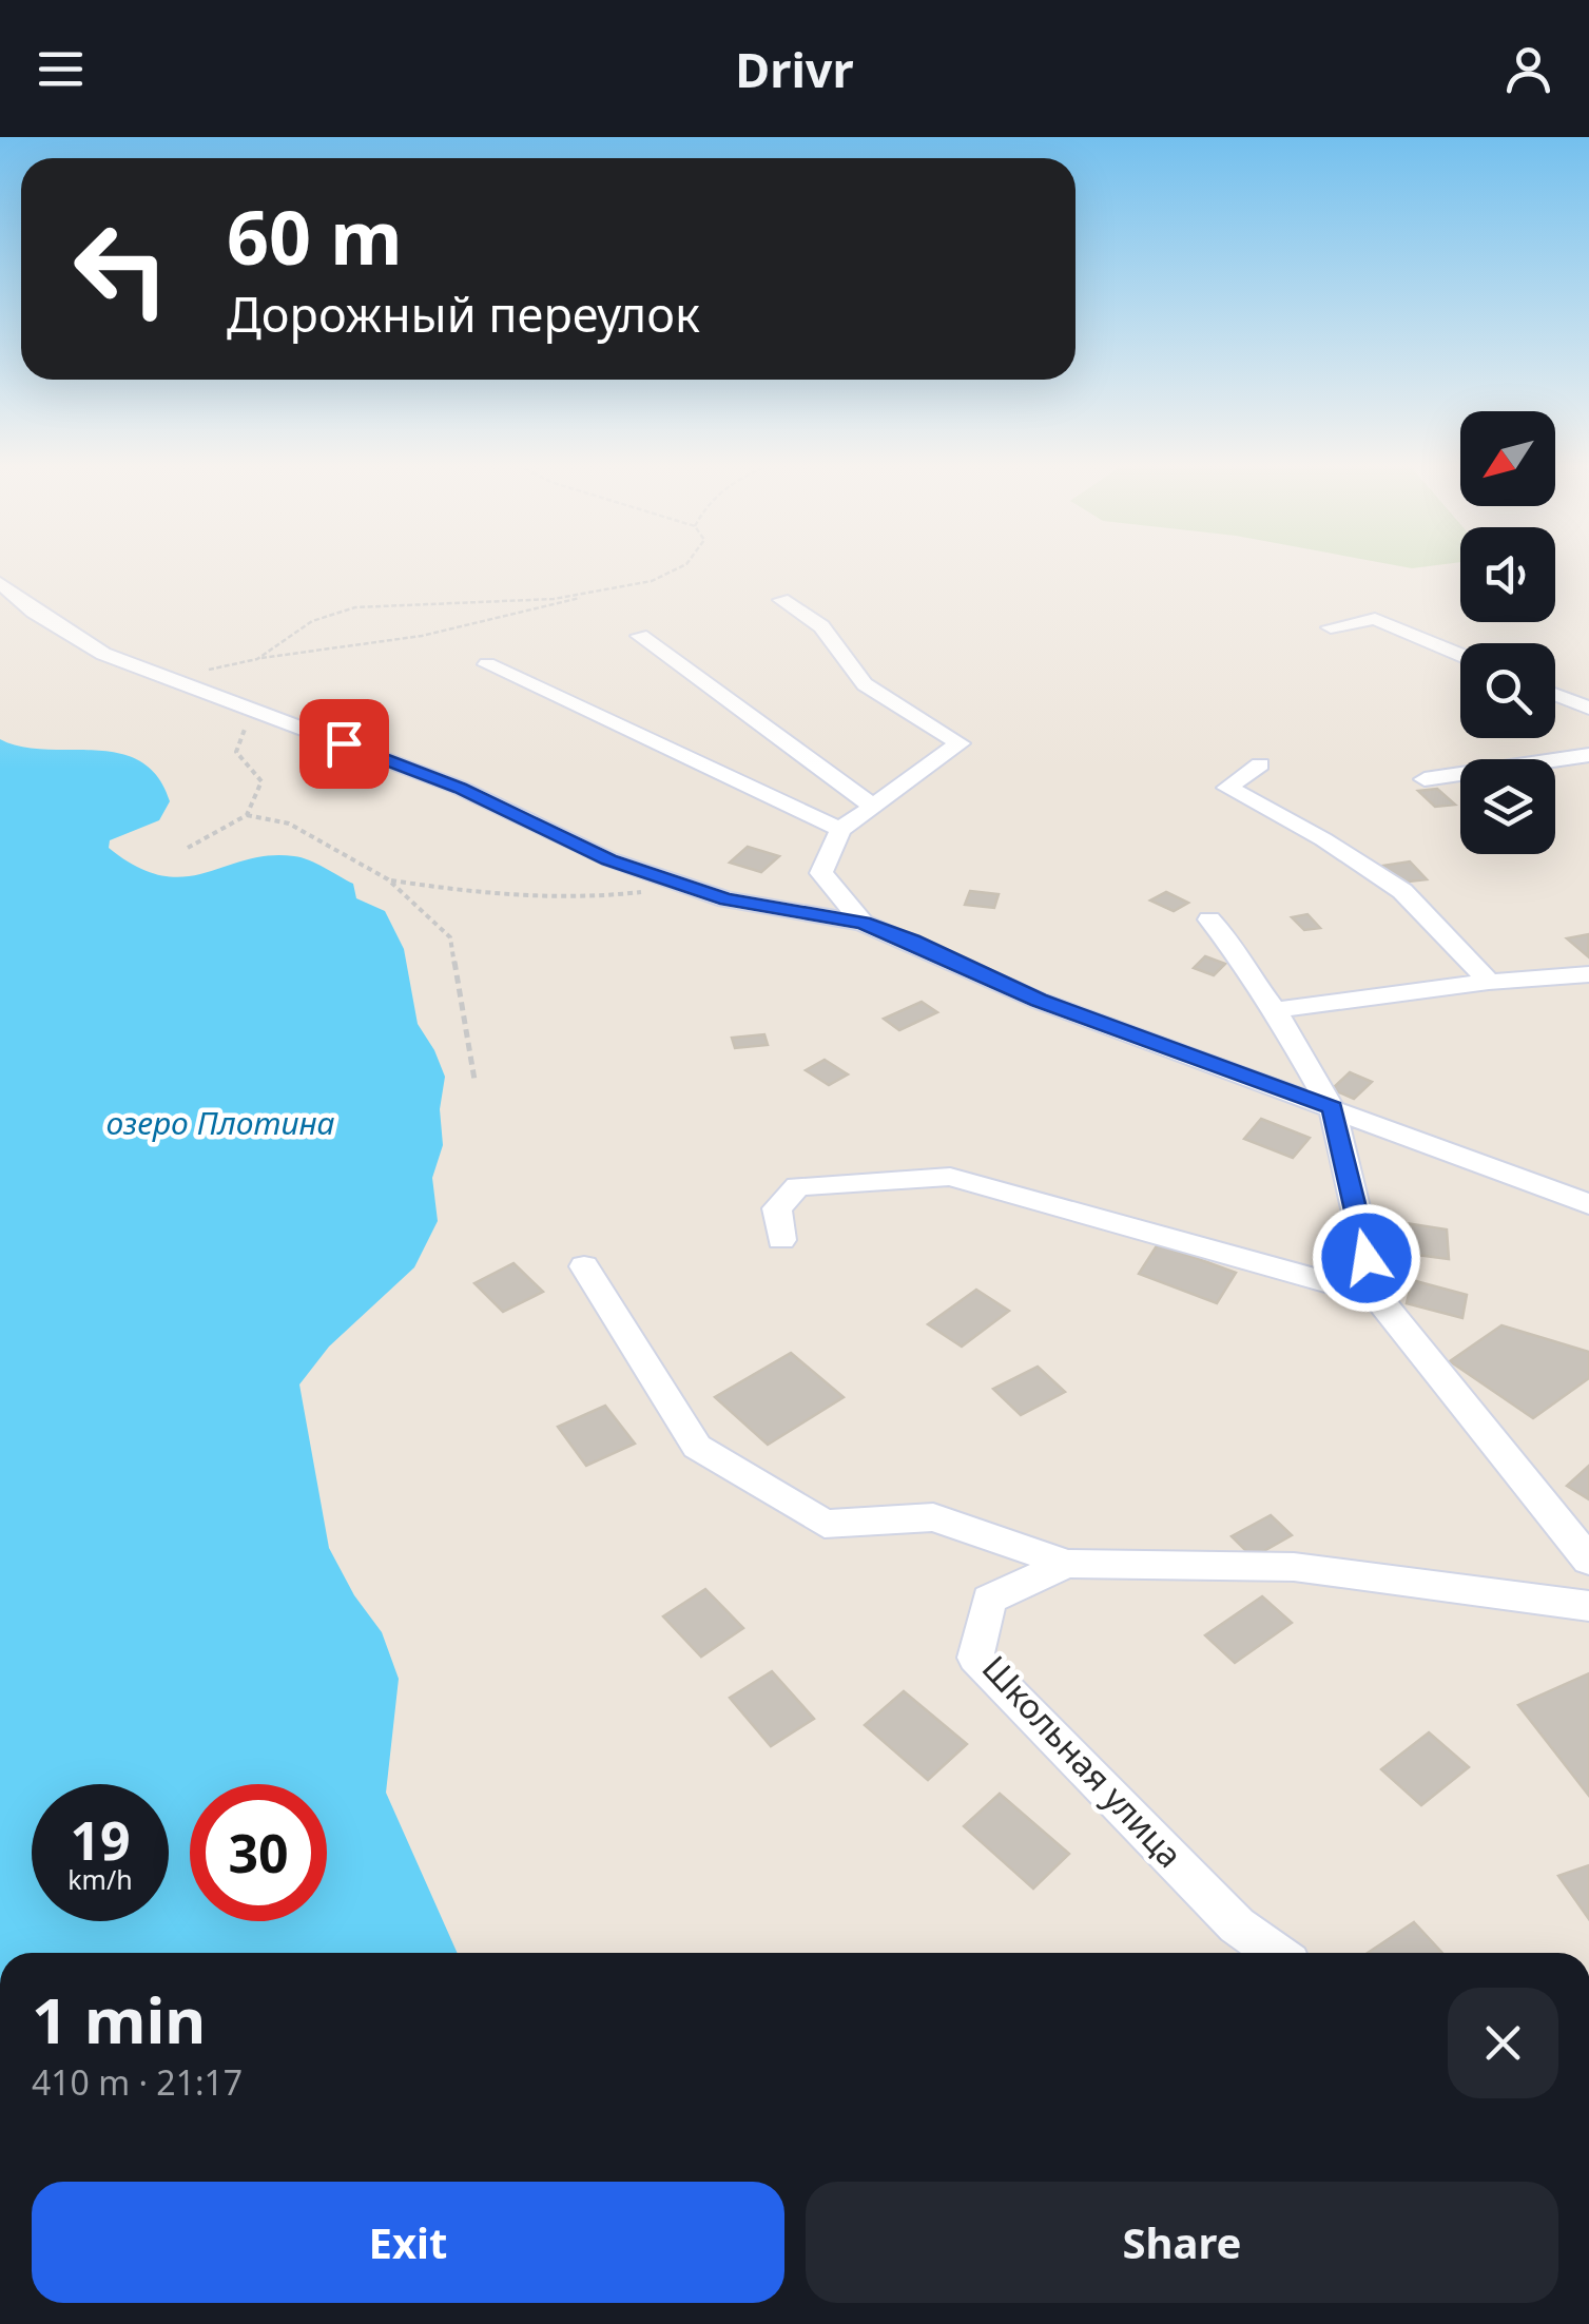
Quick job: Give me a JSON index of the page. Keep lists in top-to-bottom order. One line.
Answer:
{"streets":{"street":["Школьная улица"]},"water":["озеро Плотина"],"north":"bottom left","page":{"header":"Drivr","turn":["60 m","Дорожный переулок"],"speed":"19 km/h","limit":"30","heading":["1 min","410 m · 21:17"],"buttons":["Exit","Share"]}}
